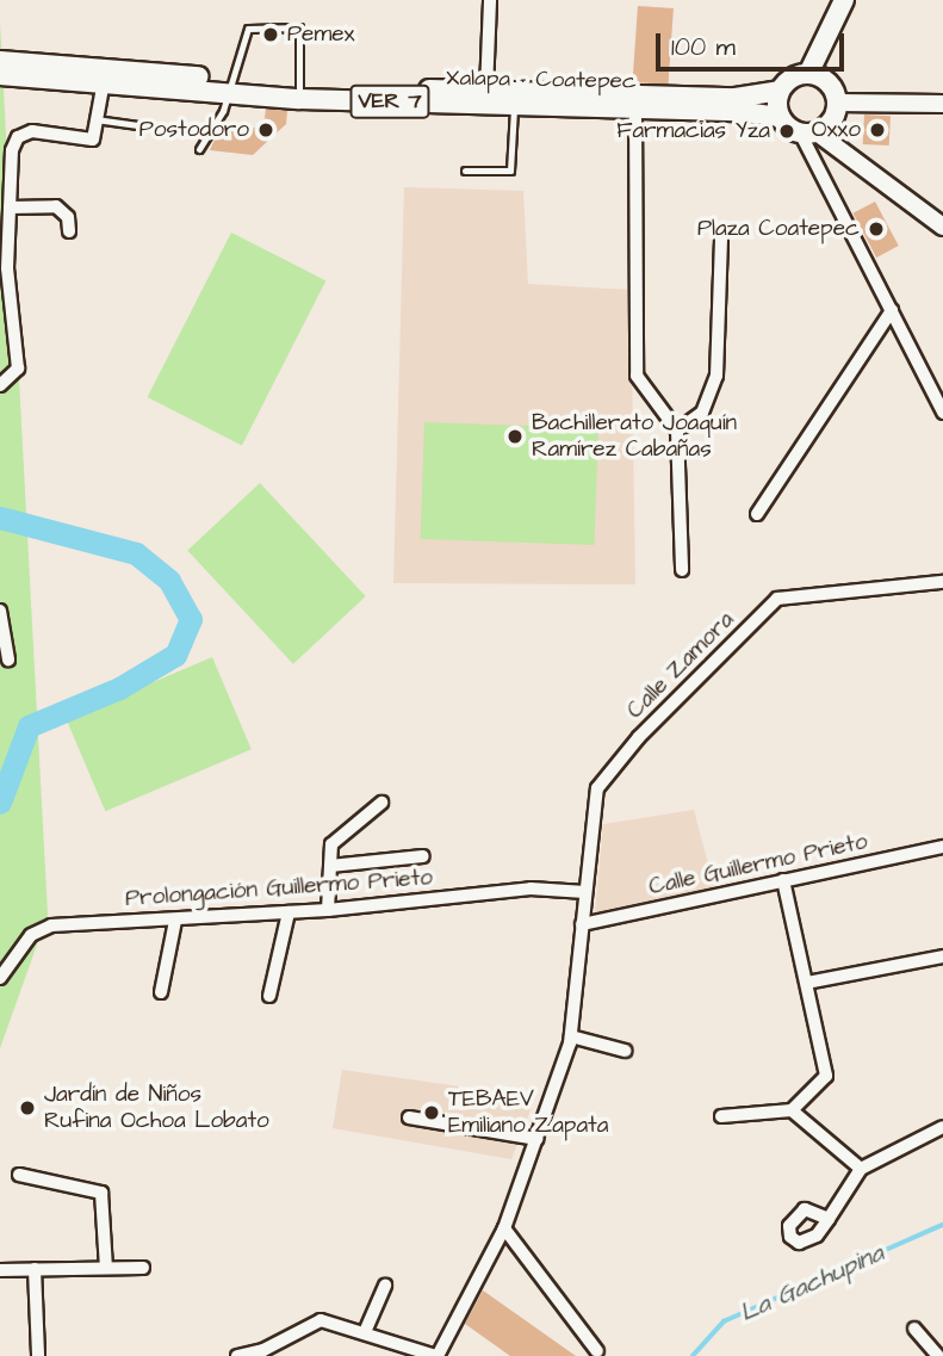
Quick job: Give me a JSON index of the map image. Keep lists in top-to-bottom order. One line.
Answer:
{"streets":{"main road":["Xalapa - Coatepec","VER 7"],"street":["Calle Zamora","Calle Guillermo Prieto","Prolongación Guillermo Prieto"]},"crossings":[["Calle Zamora","Calle Guillermo Prieto"],["Calle Zamora","Prolongación Guillermo Prieto"]],"water":["La Gachupina"],"places":["Pemex","Postodoro","Oxxo","Farmacias Yza","Plaza Coatepec","Bachillerato Joaquín Ramírez Cabañas","Jardín de Niños Rufina Ochoa Lobato","TEBAEV Emiliano Zapata"],"scale_bar":"100 m"}
